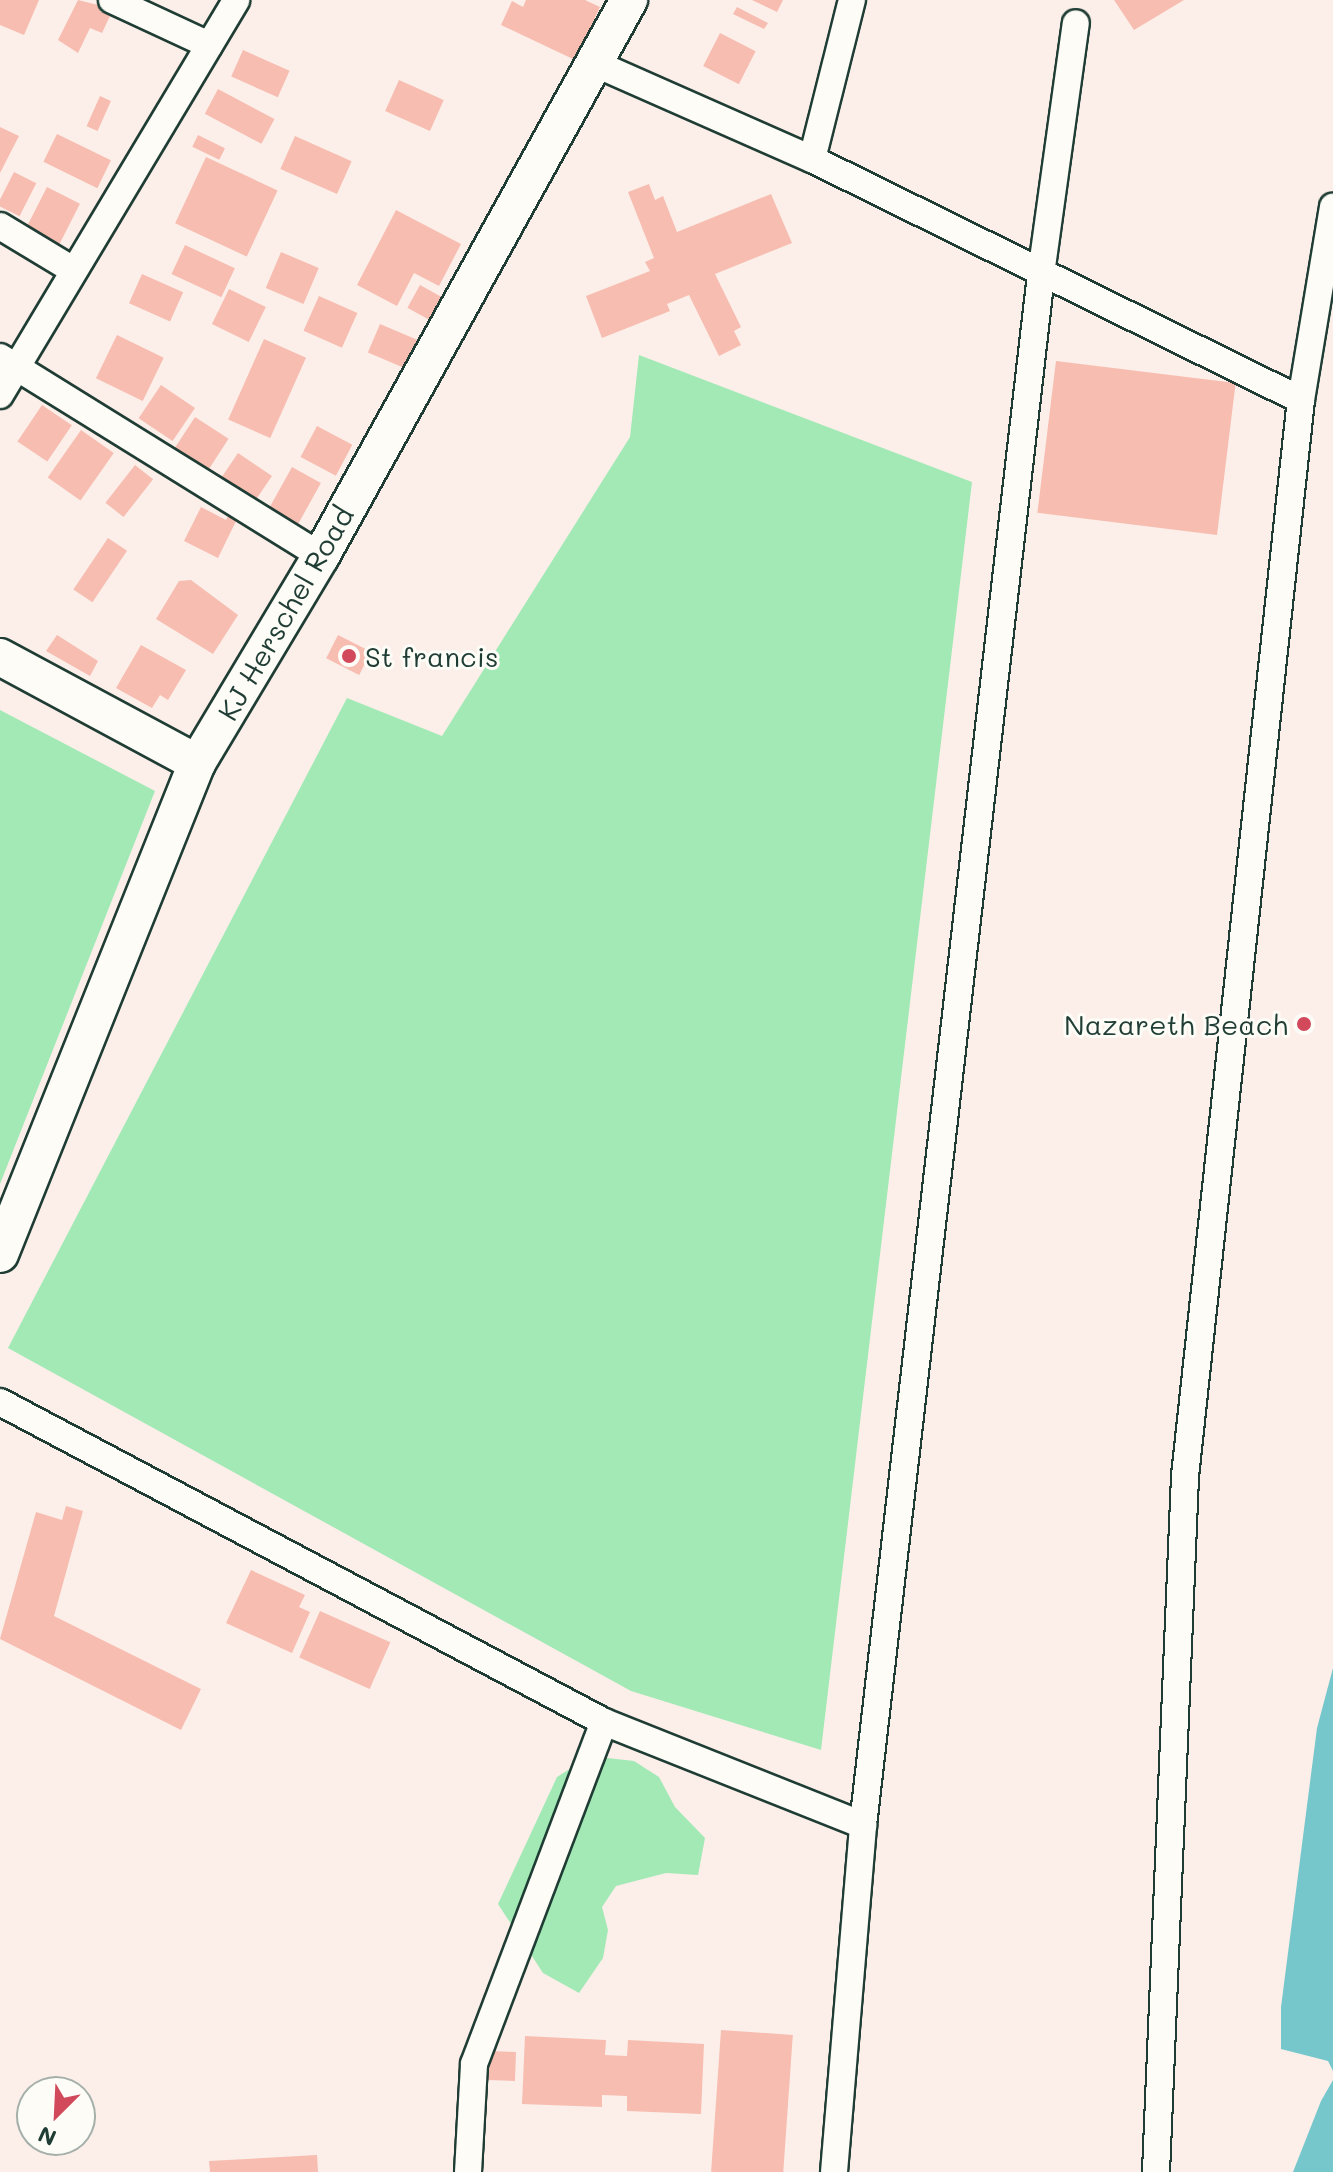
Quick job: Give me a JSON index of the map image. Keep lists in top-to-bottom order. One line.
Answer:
{"streets":{"main road":["KJ Herschel Road"]},"places":["St francis","Nazareth Beach"],"north":"bottom left"}
